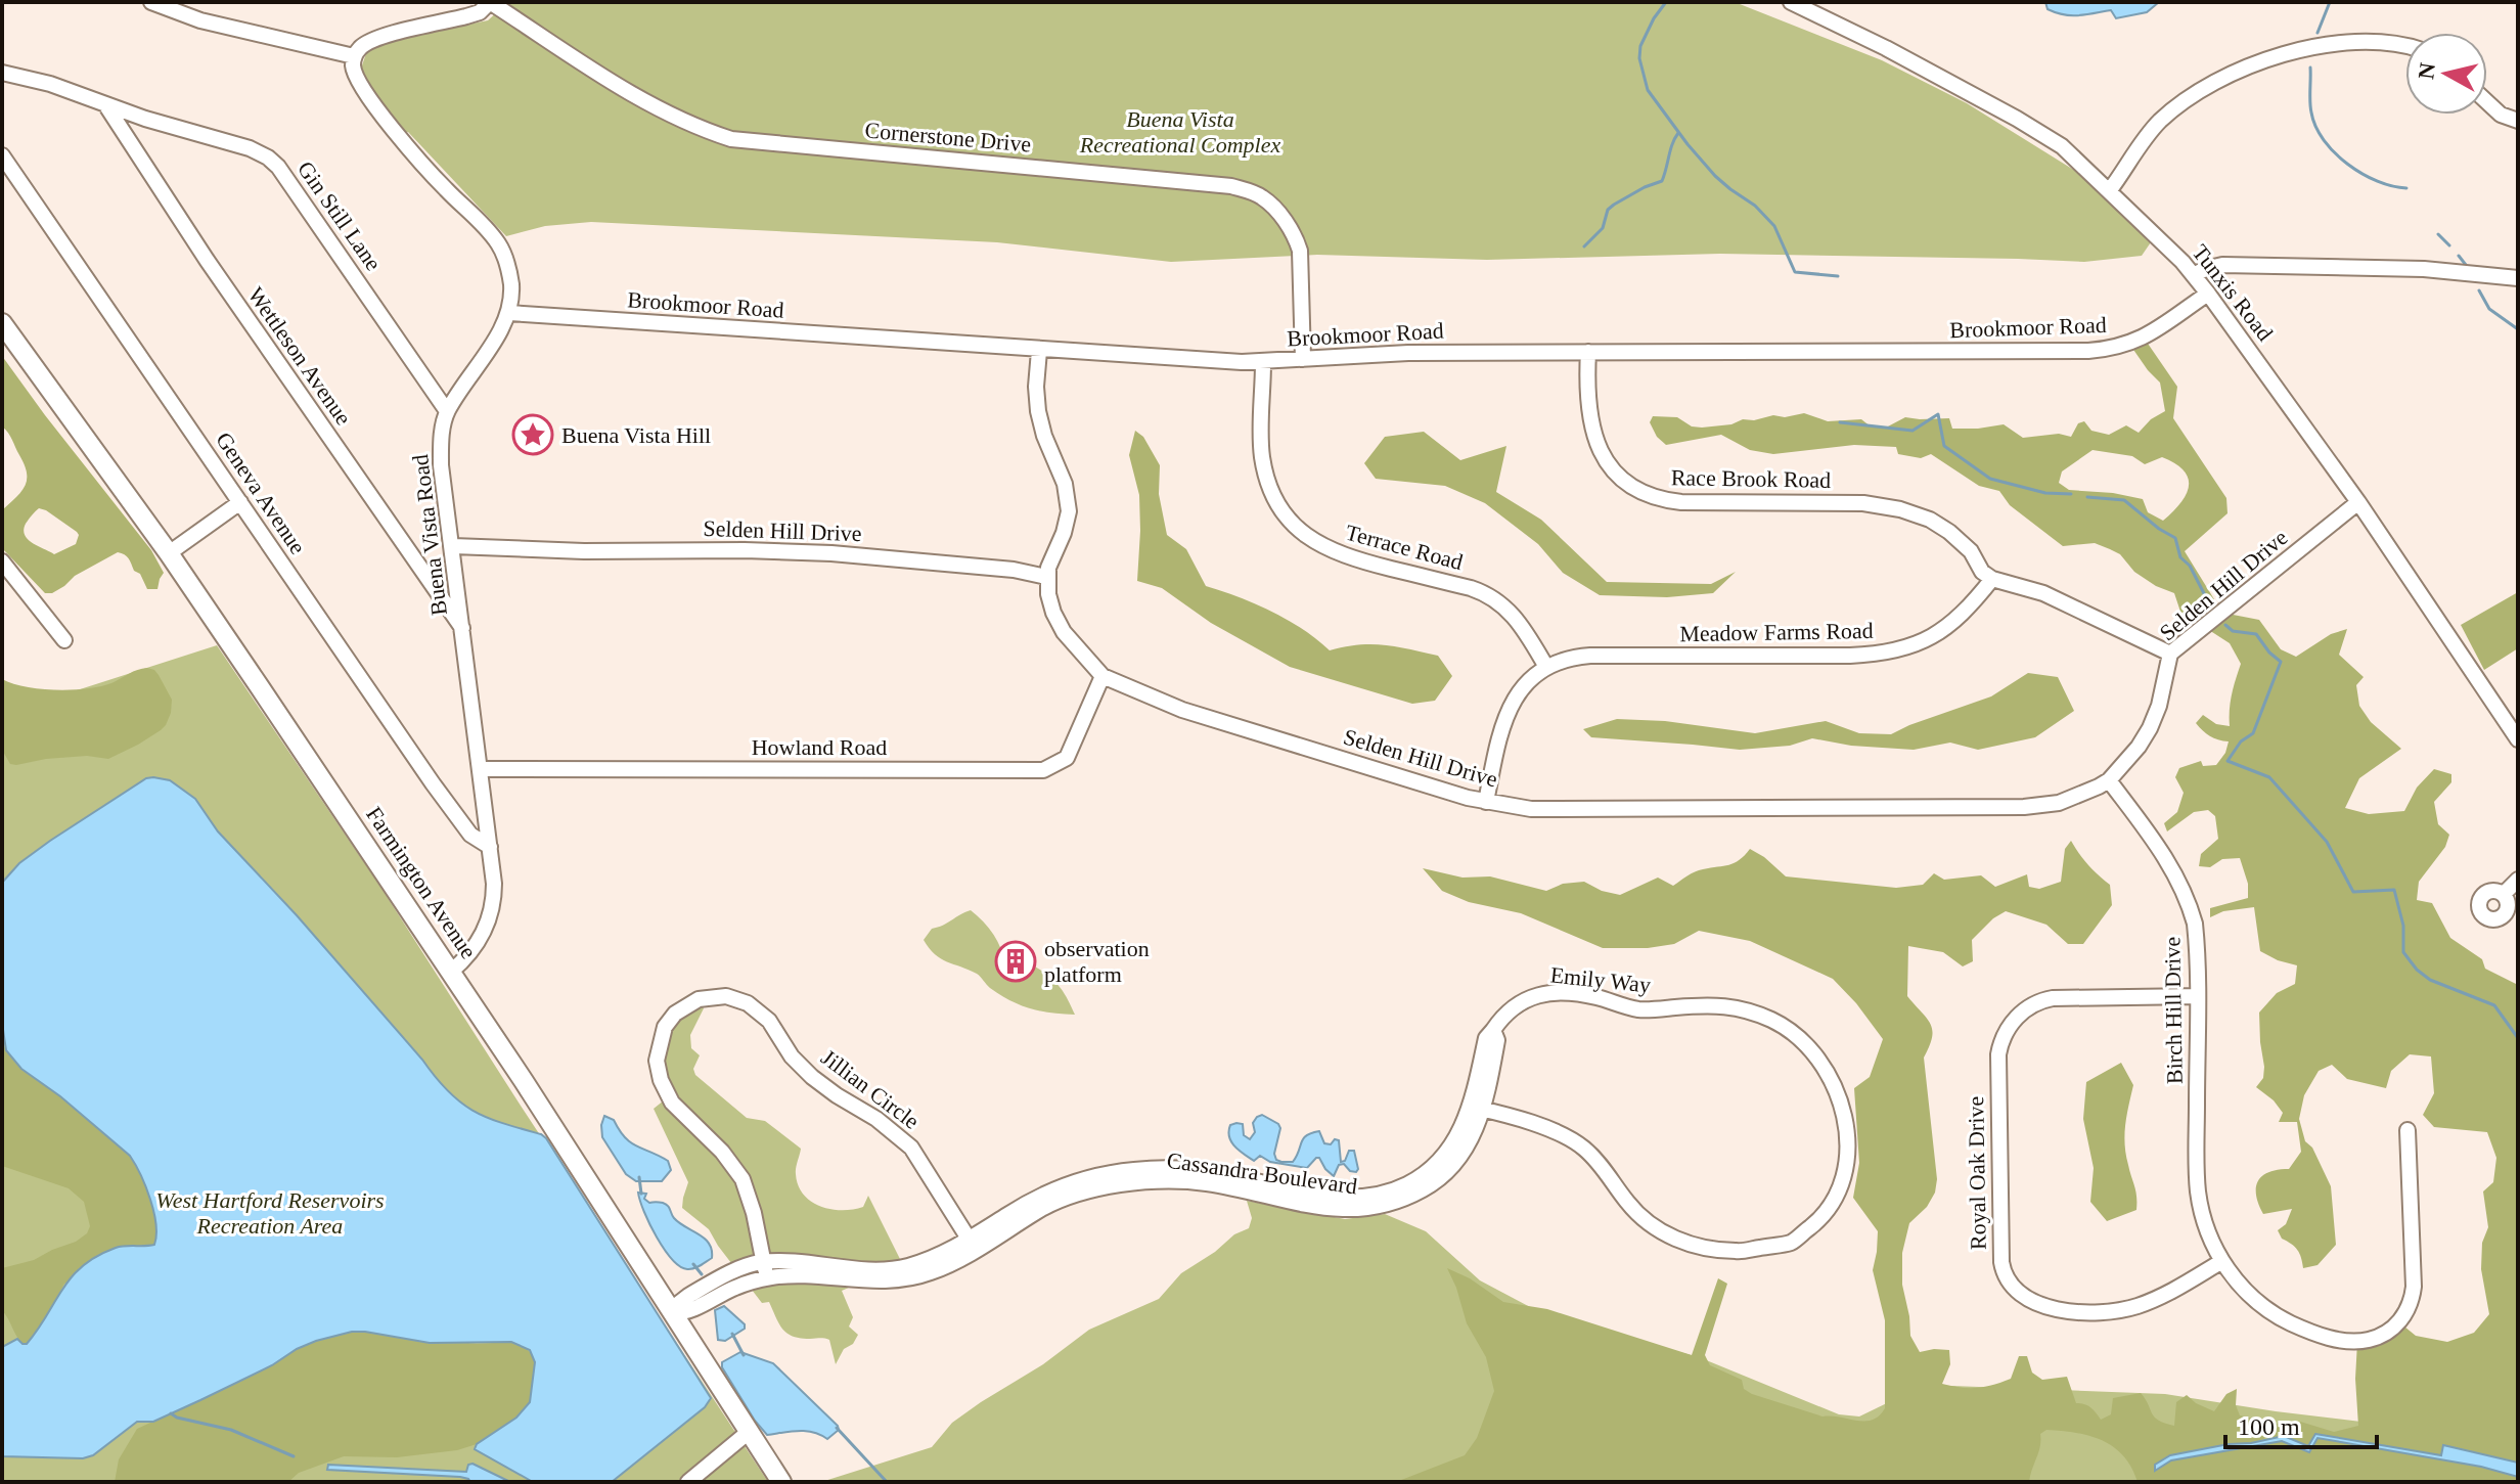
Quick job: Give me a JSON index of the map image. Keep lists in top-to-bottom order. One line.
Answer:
{"streets":{"main road":["Farmington Avenue"],"street":["Cornerstone Drive","Gin Still Lane","Tunxis Road","Brookmoor Road","Wettleson Avenue","Race Brook Road","Geneva Avenue","Selden Hill Drive","Buena Vista Road","Terrace Road","Meadow Farms Road","Howland Road","Emily Way","Birch Hill Drive","Jillian Circle","Cassandra Boulevard","Royal Oak Drive"]},"crossings":[["Cornerstone Drive","Brookmoor Road"],["Gin Still Lane","Wettleson Avenue"],["Gin Still Lane","Buena Vista Road"],["Tunxis Road","Brookmoor Road"],["Tunxis Road","Selden Hill Drive"],["Brookmoor Road","Race Brook Road"],["Brookmoor Road","Buena Vista Road"],["Brookmoor Road","Terrace Road"],["Wettleson Avenue","Buena Vista Road"],["Race Brook Road","Meadow Farms Road"],["Geneva Avenue","Buena Vista Road"],["Selden Hill Drive","Buena Vista Road"],["Selden Hill Drive","Howland Road"],["Selden Hill Drive","Birch Hill Drive"],["Buena Vista Road","Howland Road"],["Buena Vista Road","Farmington Avenue"],["Terrace Road","Meadow Farms Road"],["Farmington Avenue","Cassandra Boulevard"],["Emily Way","Cassandra Boulevard"],["Birch Hill Drive","Royal Oak Drive"],["Jillian Circle","Cassandra Boulevard"]],"parks":["Buena Vista Recreational Complex","West Hartford Reservoirs Recreation Area"],"places":{"place":["Buena Vista Hill"],"building":["observation platform"]},"scale_bar":"100 m","north":"left"}
